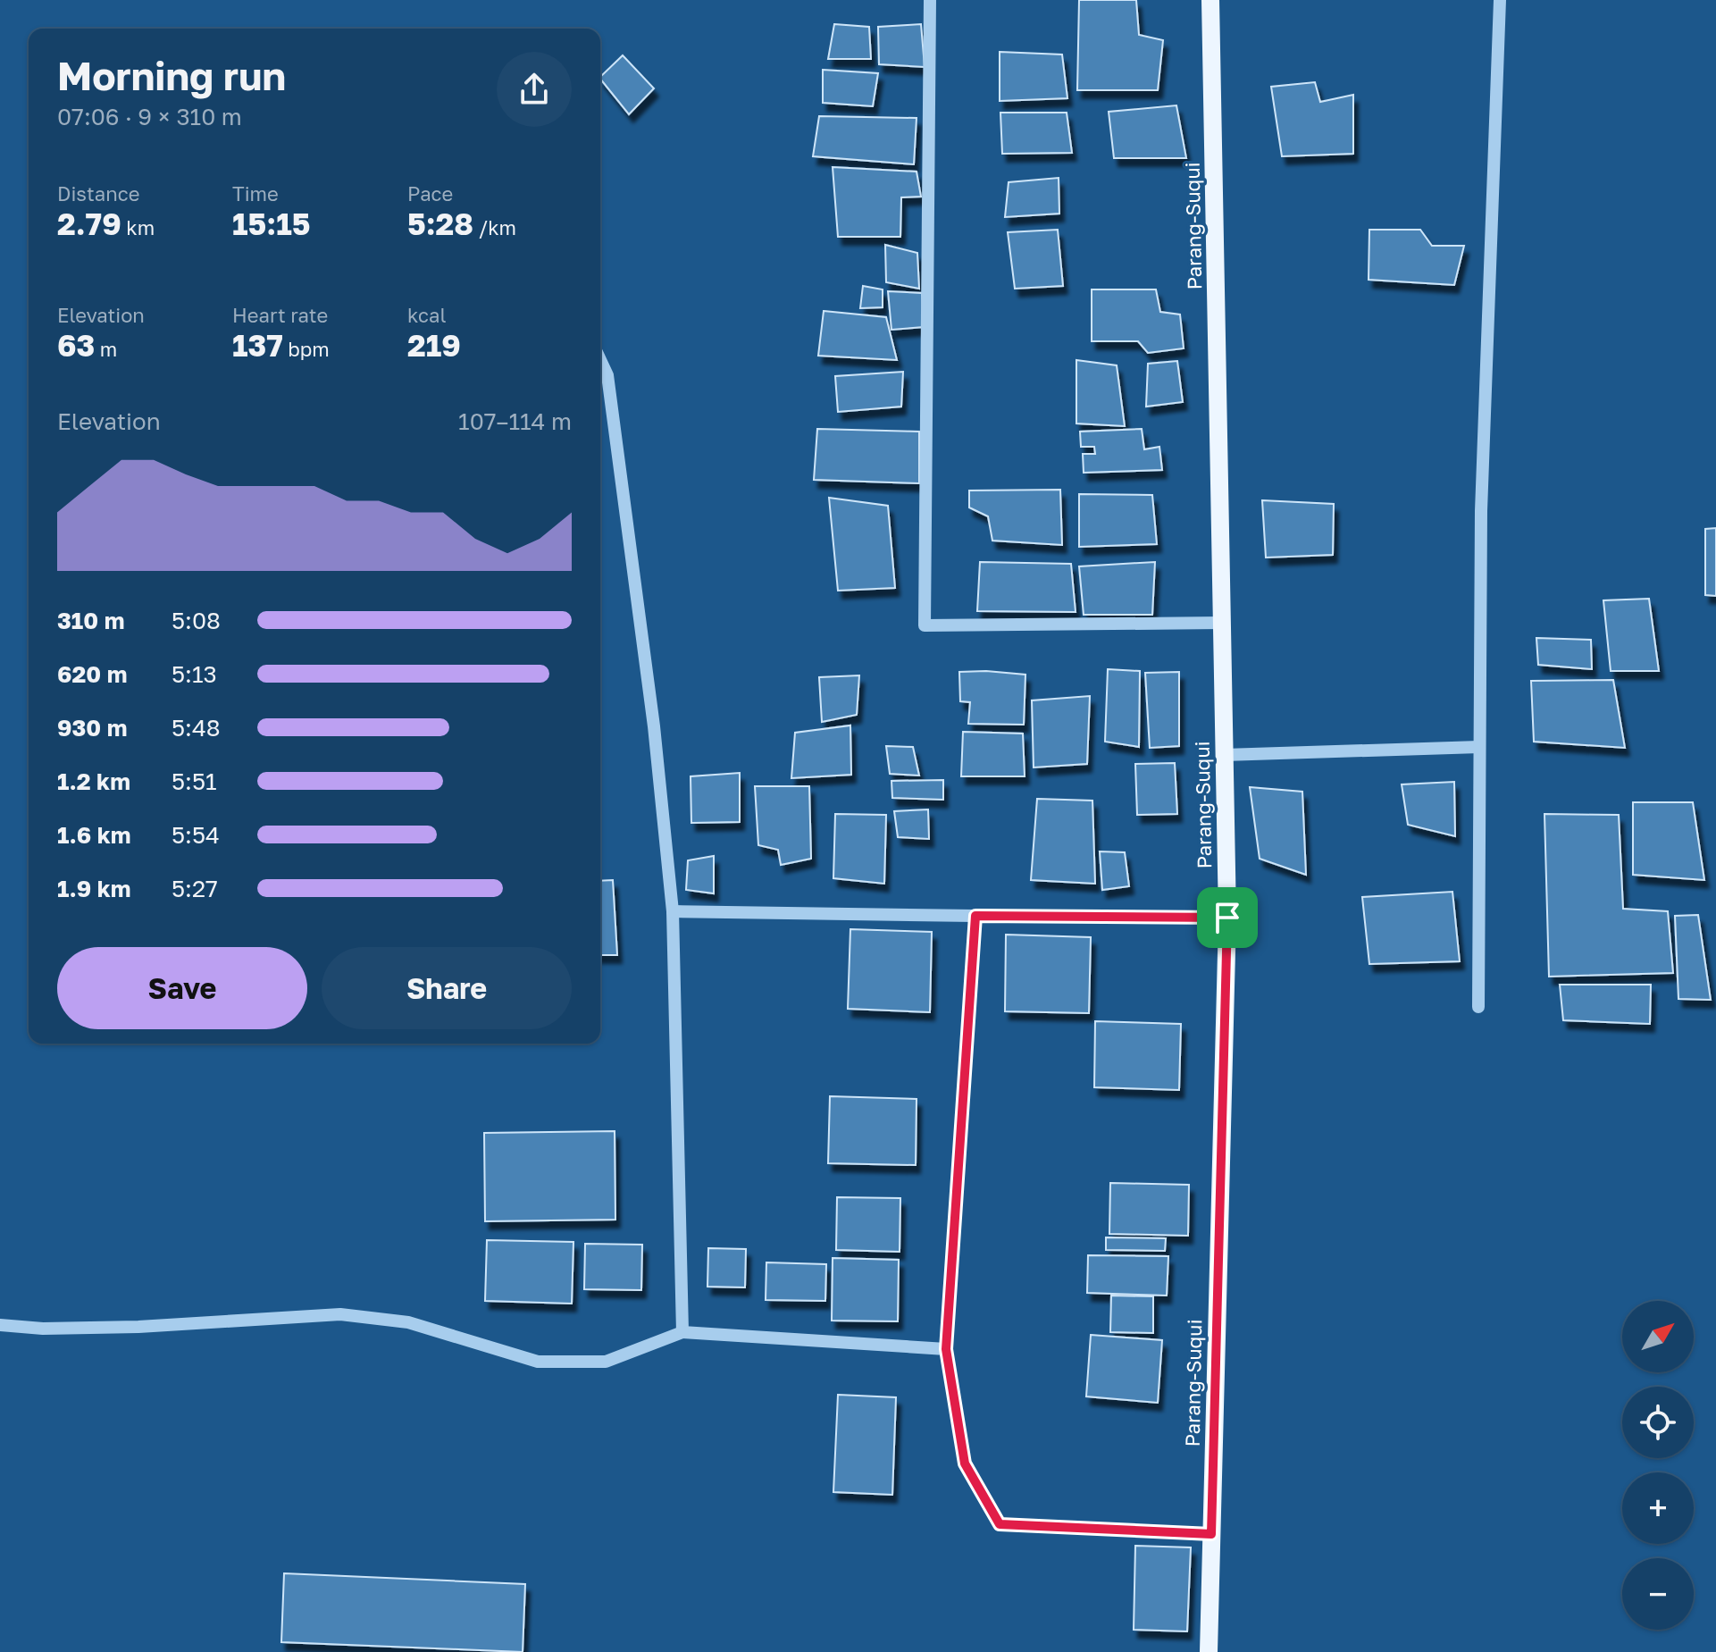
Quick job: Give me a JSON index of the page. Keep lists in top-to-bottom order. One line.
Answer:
{"streets":{"main road":["Parang-Suqui"]},"north":"top right","page":{"heading":["Morning run","07:06 · 9 × 310 m"],"stats":[["Distance","2.79 km"],["Time","15:15"],["Pace","5:28 /km"],["Elevation","63 m"],["Heart rate","137 bpm"],["kcal","219"]],"chart":["Elevation","107–114 m"],"list":[{"name":"310 m","note":"5:08"},{"name":"620 m","note":"5:13"},{"name":"930 m","note":"5:48"},{"name":"1.2 km","note":"5:51"},{"name":"1.6 km","note":"5:54"},{"name":"1.9 km","note":"5:27"}],"buttons":["Save","Share"],"map_buttons":["+","−"]}}
